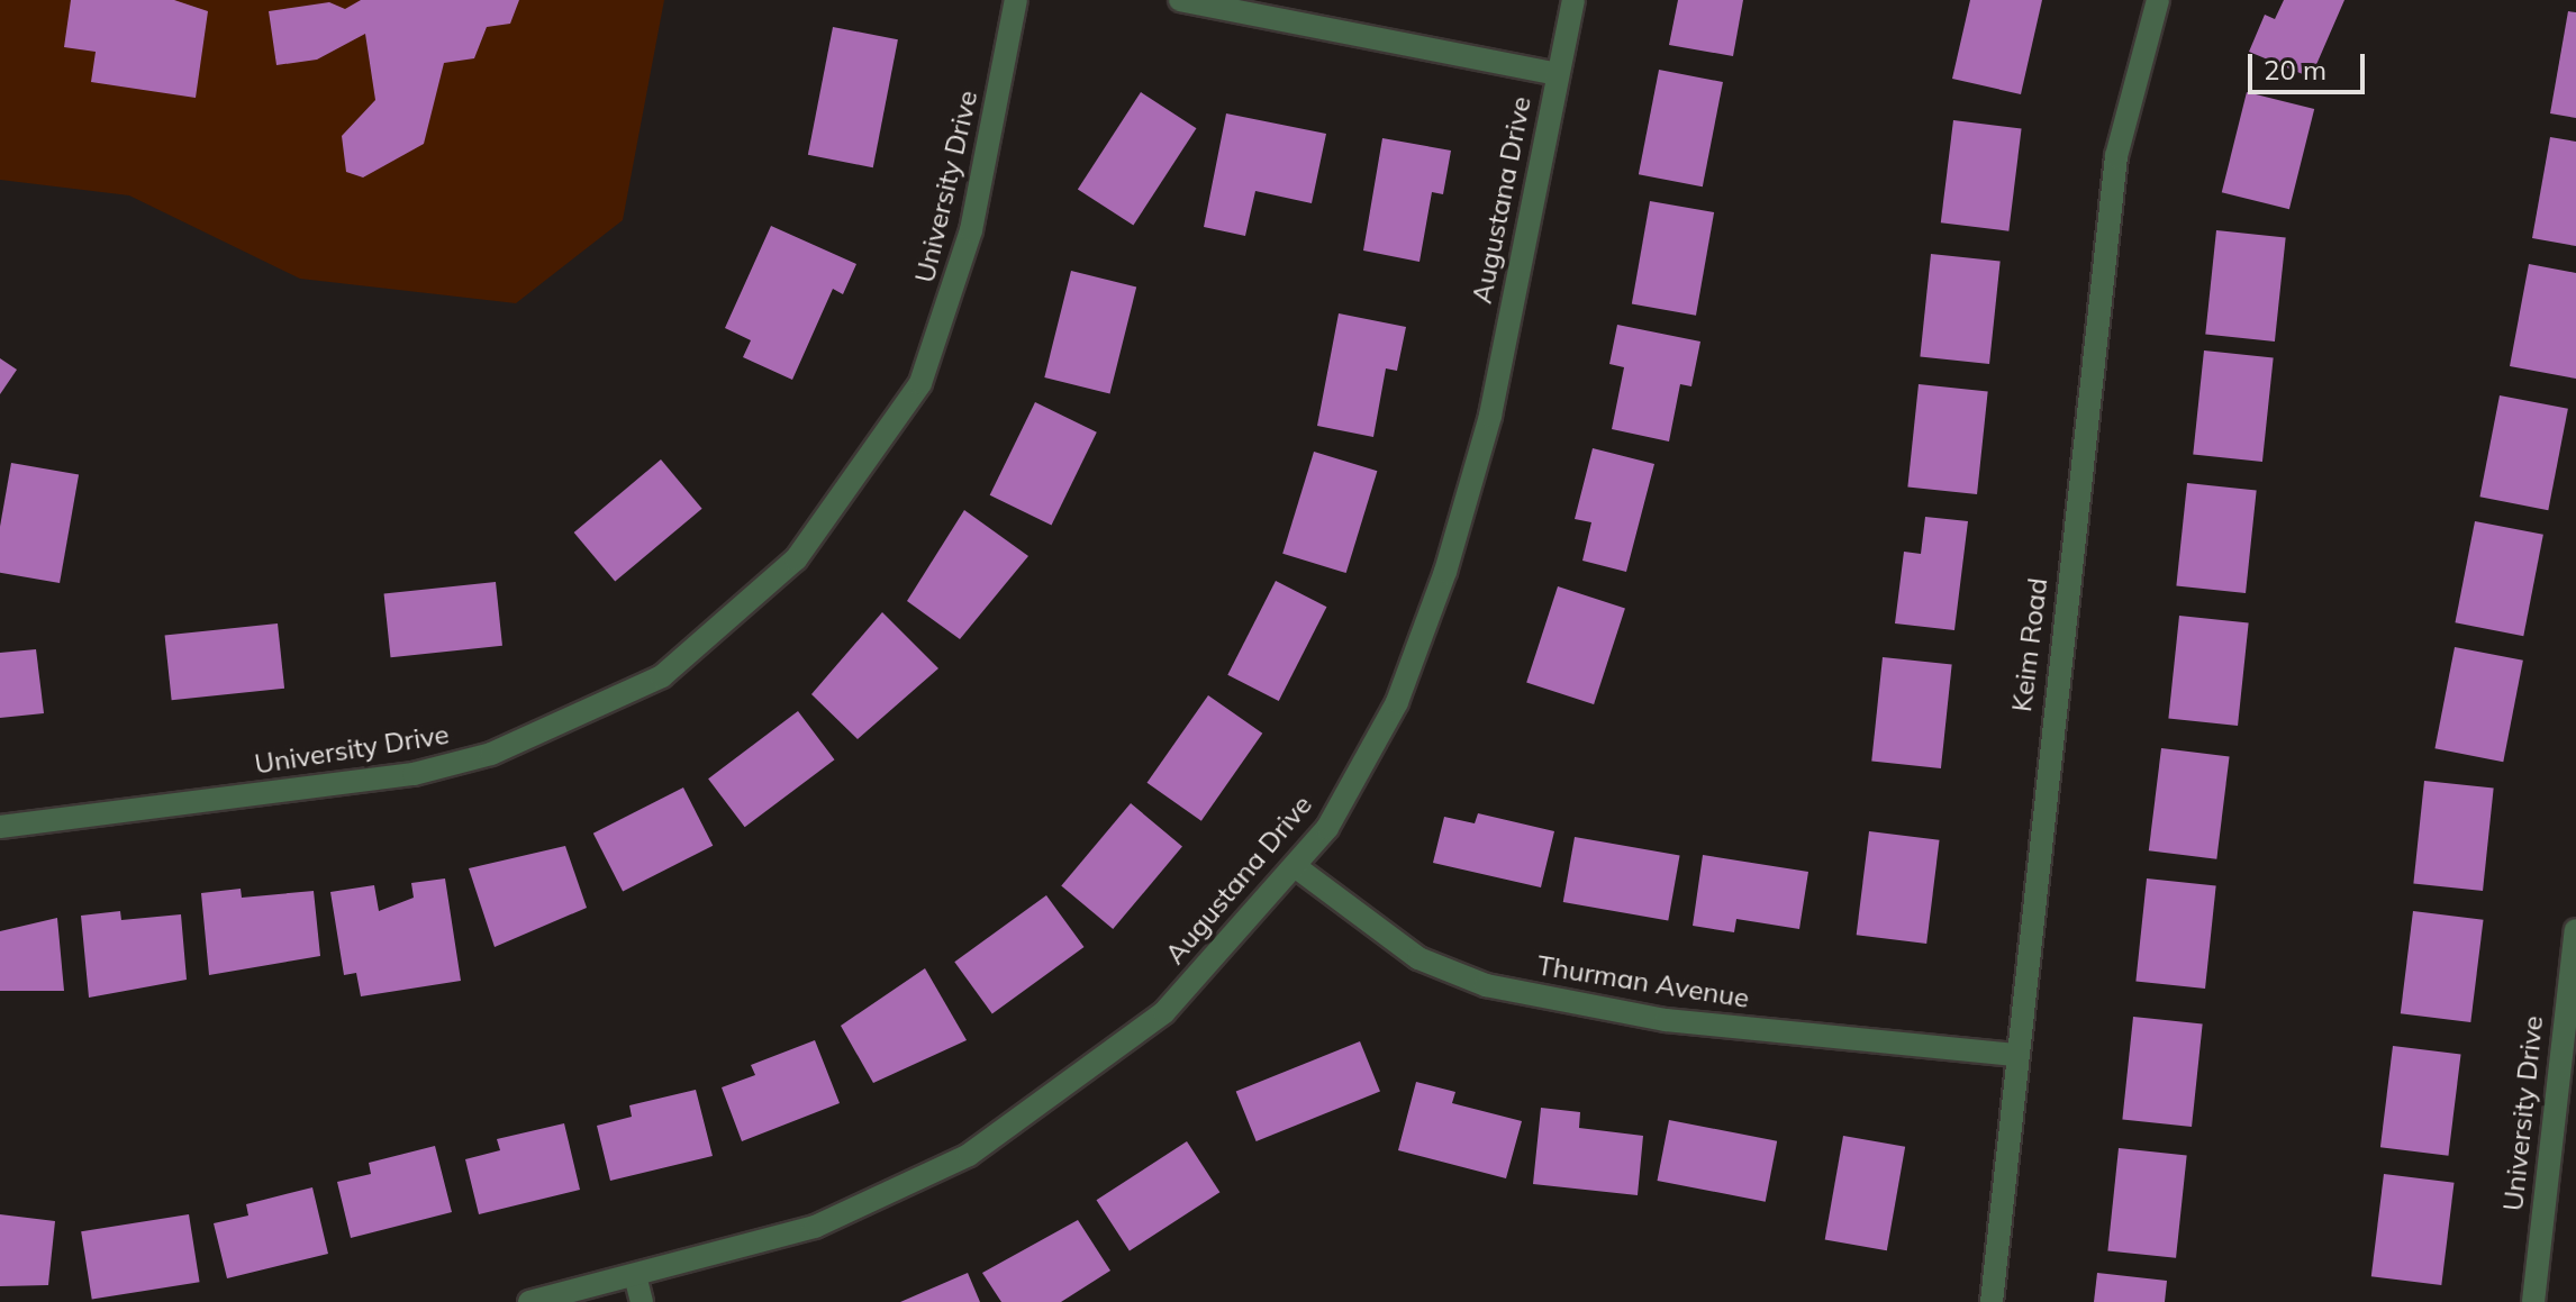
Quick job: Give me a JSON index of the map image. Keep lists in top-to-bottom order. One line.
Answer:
{"streets":{"street":["University Drive","Augustana Drive","Keim Road","Thurman Avenue"]},"crossings":[["Augustana Drive","Thurman Avenue"],["Keim Road","Thurman Avenue"]],"scale_bar":"20 m"}
